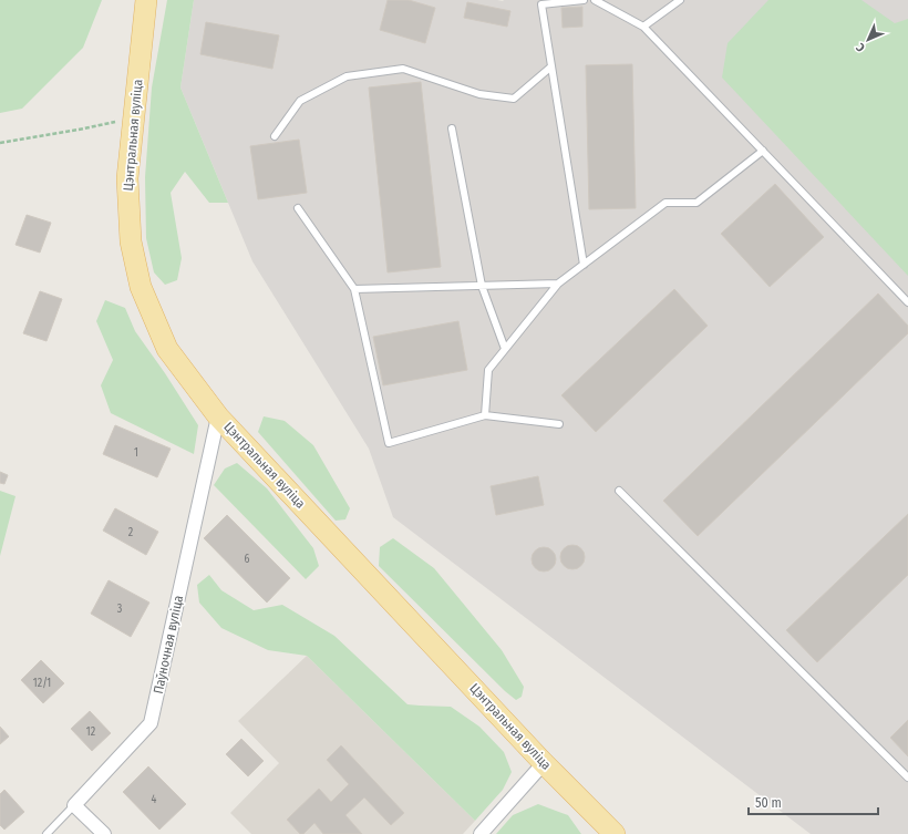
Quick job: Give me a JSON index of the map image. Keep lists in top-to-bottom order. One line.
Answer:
{"streets":{"main road":["Цэнтральная вуліца"],"street":["Паўночная вуліца"]},"crossings":[["Цэнтральная вуліца","Паўночная вуліца"]],"house_numbers":["1","2","6","3","12/1","12","4"],"scale_bar":"50 m","north":"bottom left"}
